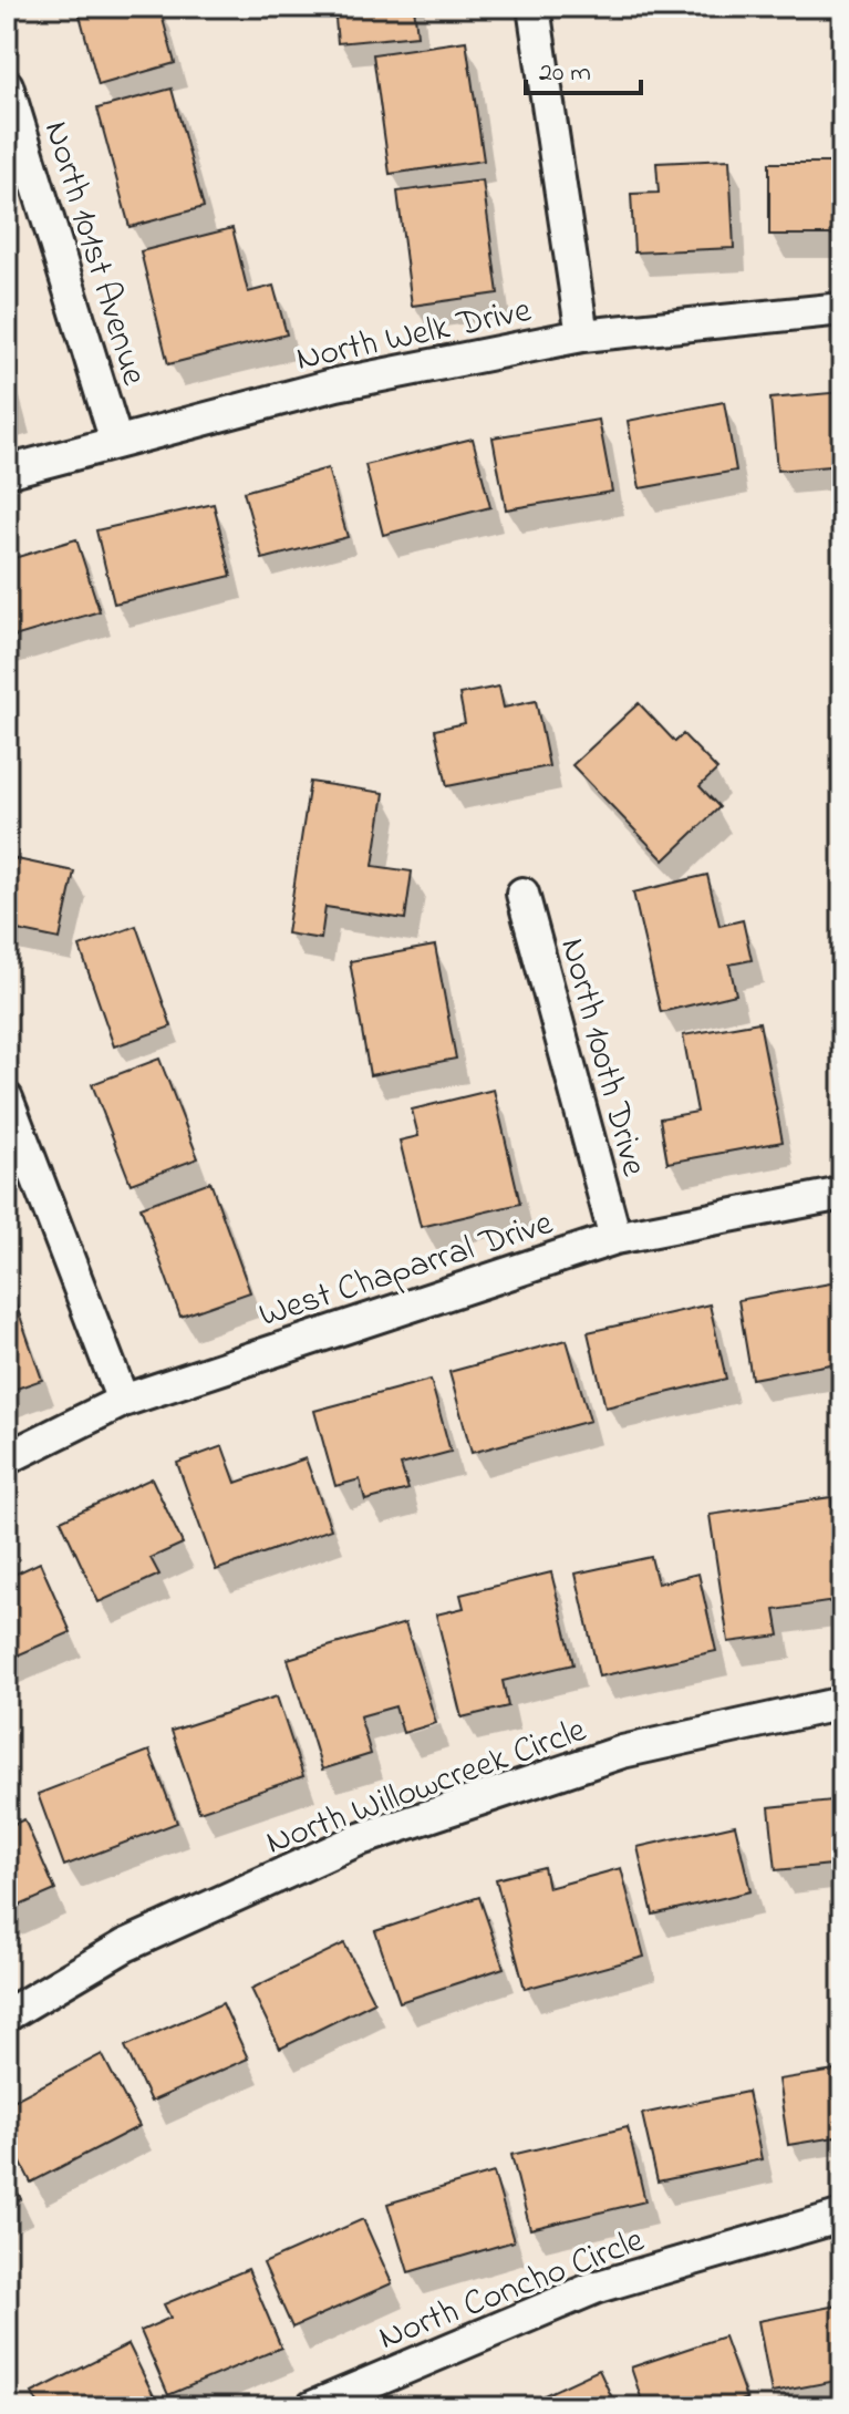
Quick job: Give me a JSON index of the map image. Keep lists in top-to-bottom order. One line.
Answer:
{"streets":{"street":["North 101st Avenue","North Welk Drive","North 100th Drive","West Chaparral Drive","North Willowcreek Circle","North Concho Circle"]},"crossings":[["North 101st Avenue","North Welk Drive"],["North 100th Drive","West Chaparral Drive"]],"scale_bar":"20 m"}
